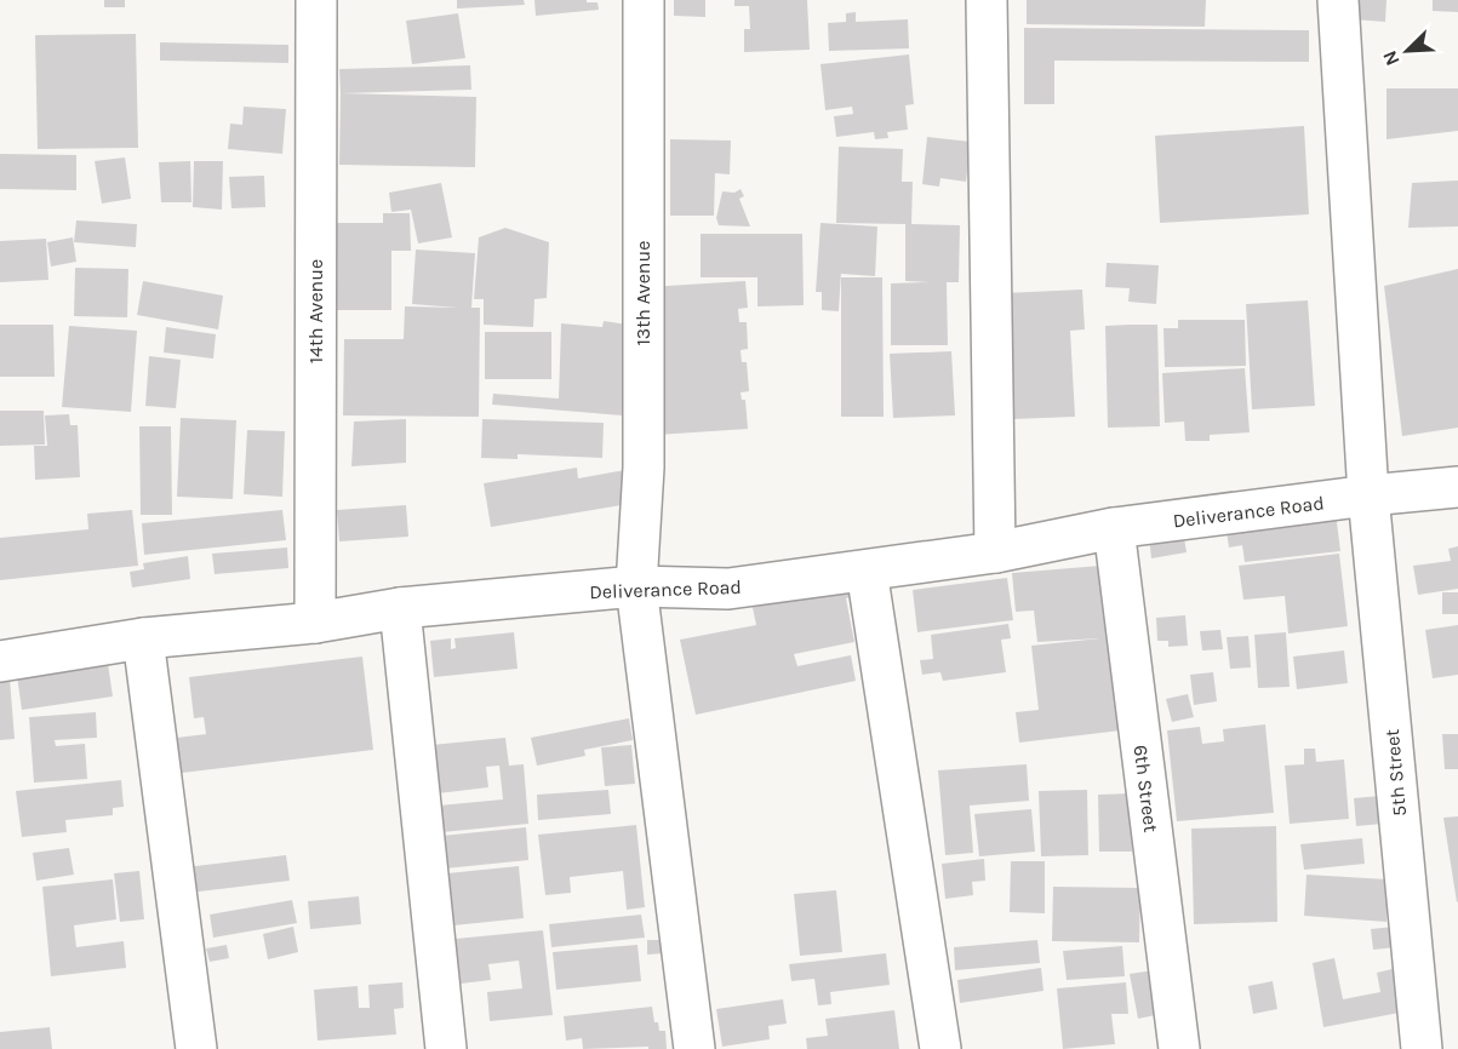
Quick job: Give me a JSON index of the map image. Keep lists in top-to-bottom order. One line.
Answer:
{"streets":{"street":["13th Avenue","14th Avenue","Deliverance Road","5th Street","6th Street"]},"crossings":[["13th Avenue","Deliverance Road"],["14th Avenue","Deliverance Road"],["Deliverance Road","5th Street"],["Deliverance Road","6th Street"]],"north":"bottom left"}
